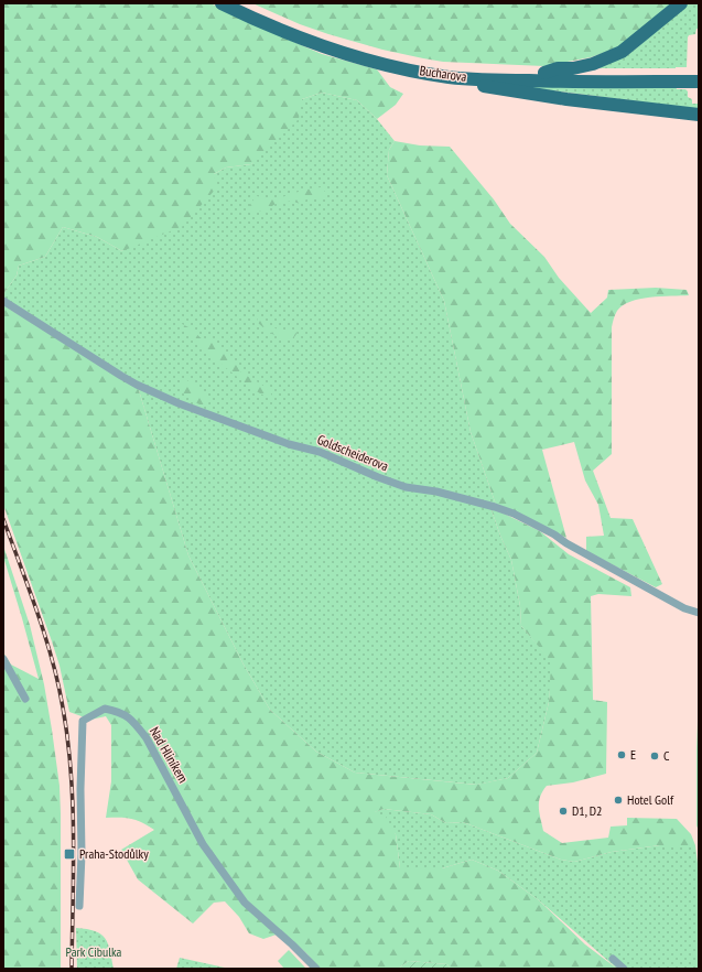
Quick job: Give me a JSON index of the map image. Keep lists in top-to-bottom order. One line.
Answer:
{"streets":{"main road":["Bucharova"],"street":["Goldscheiderova","Nad Hliníkem"]},"parks":["Park Cibulka"],"places":{"other":["E","C","Hotel Golf","D1, D2"],"transit":["Praha-Stodůlky"]}}
